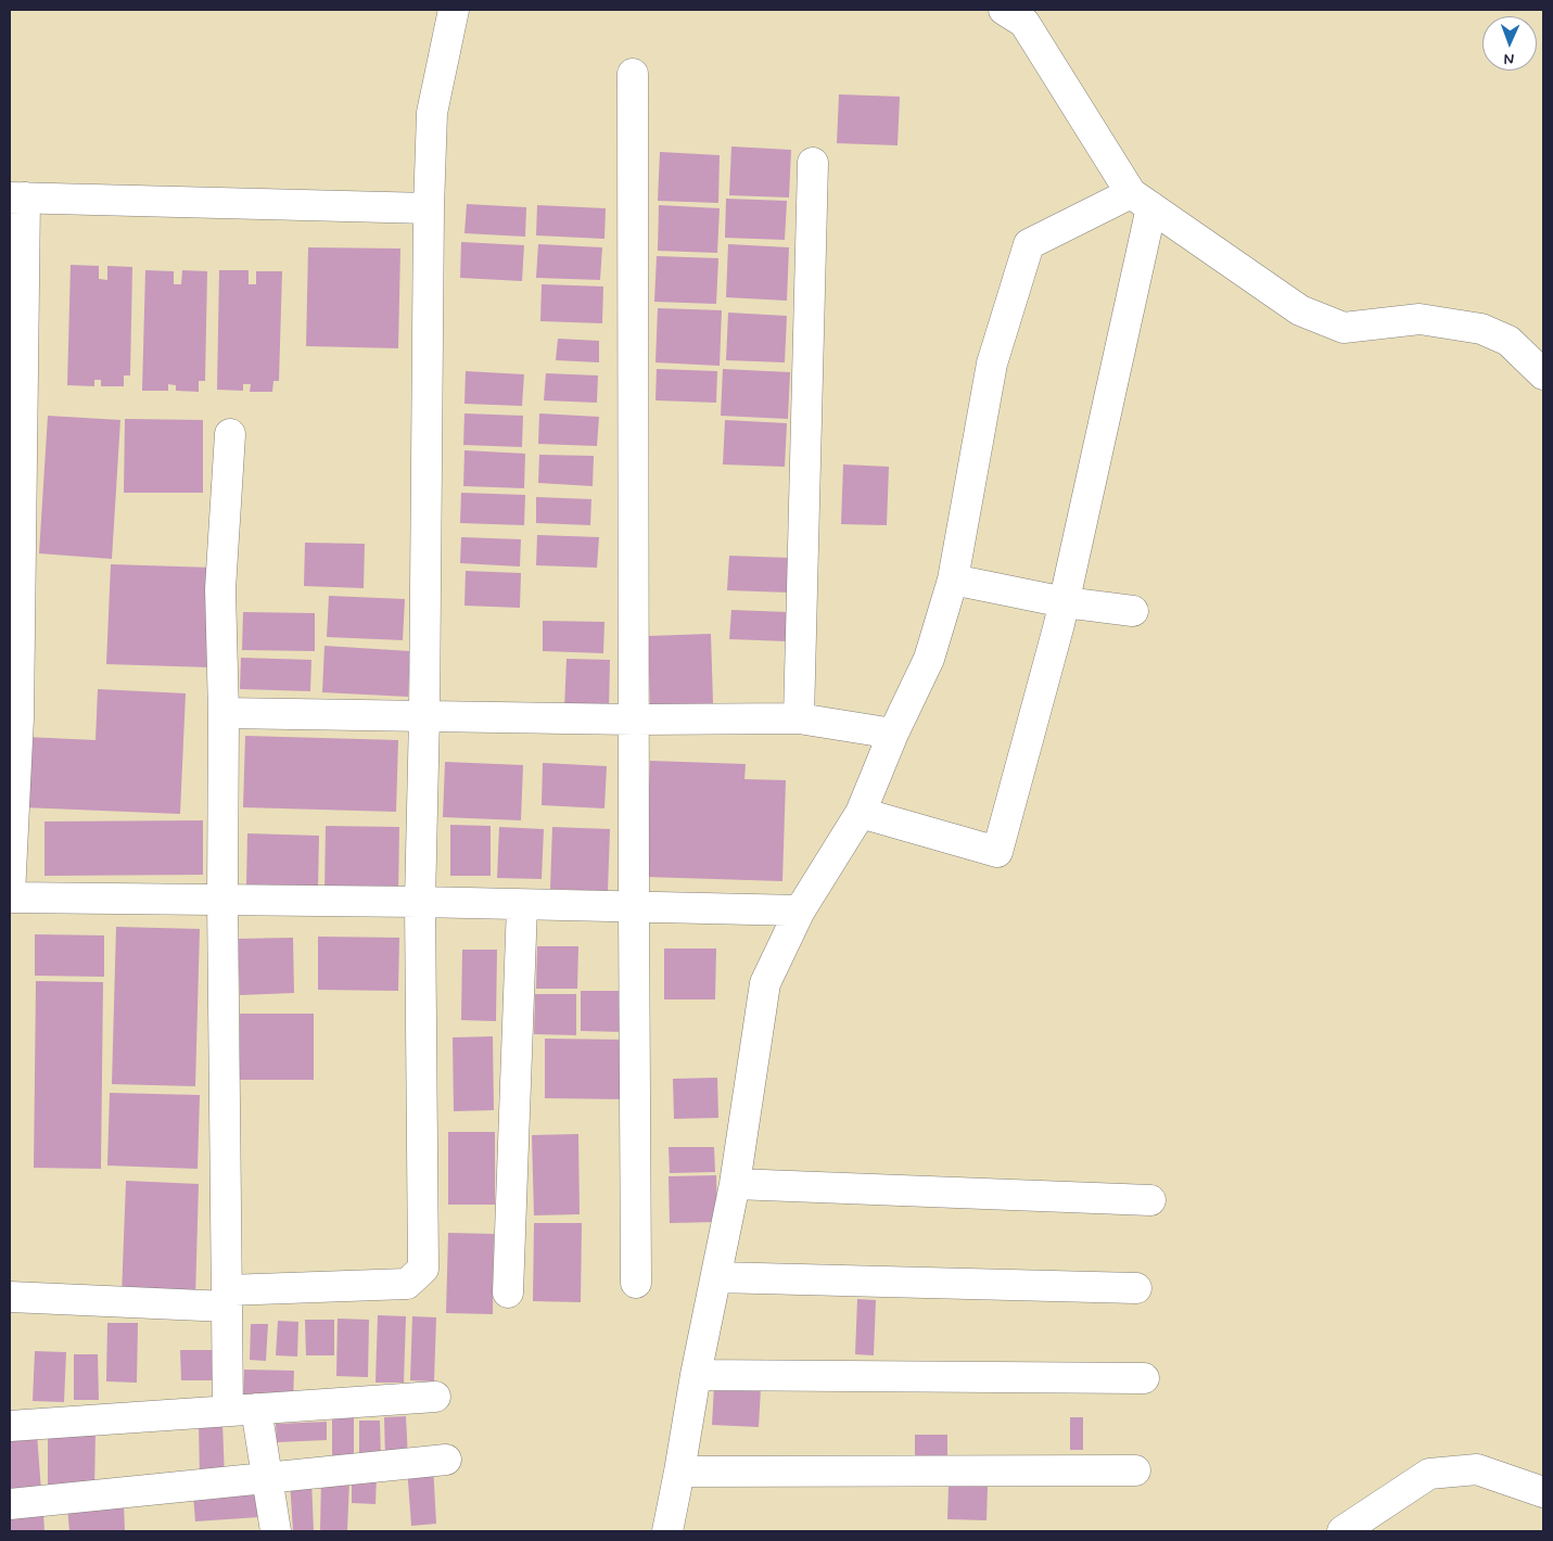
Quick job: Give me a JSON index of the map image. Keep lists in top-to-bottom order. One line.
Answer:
{"north":"bottom"}
